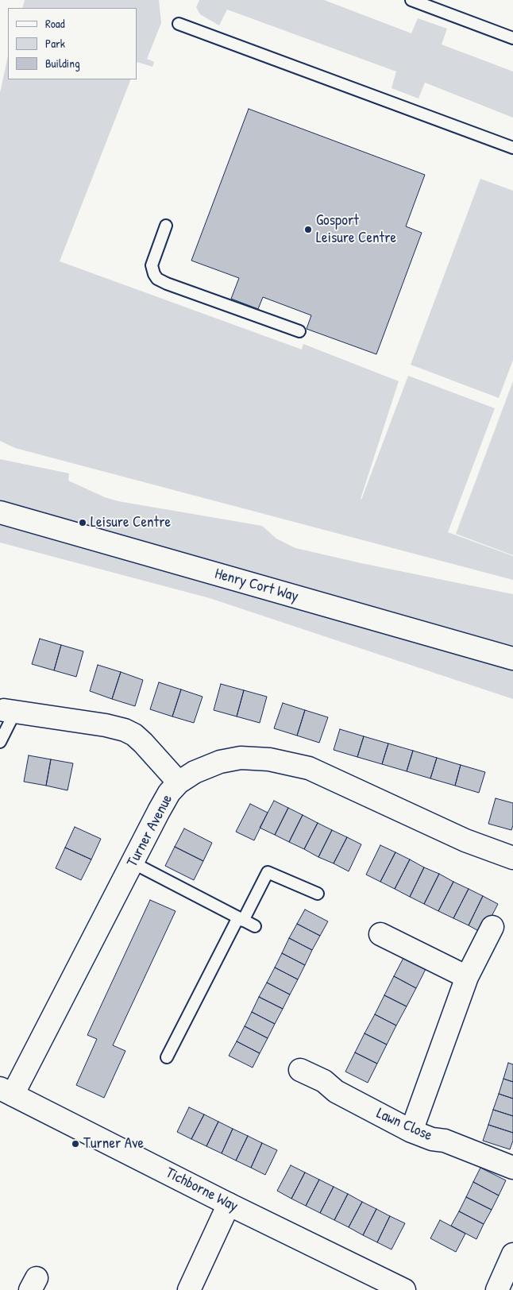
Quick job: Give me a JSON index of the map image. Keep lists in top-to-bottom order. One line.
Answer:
{"streets":{"street":["Henry Cort Way","Turner Avenue","Lawn Close","Tichborne Way"]},"crossings":[["Turner Avenue","Tichborne Way"]],"places":["Gosport Leisure Centre","Leisure Centre","Turner Ave"],"legend":["Road","Park","Building"]}
